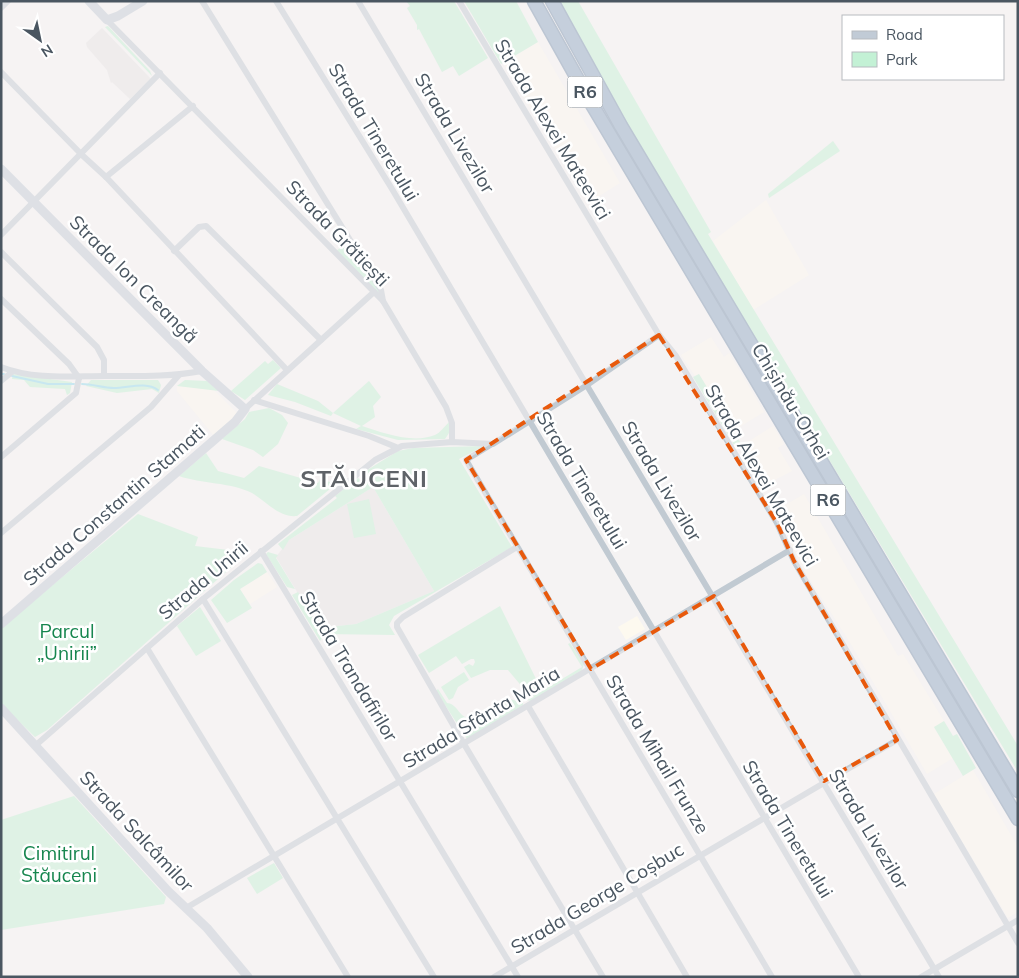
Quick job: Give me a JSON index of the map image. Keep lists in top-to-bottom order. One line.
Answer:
{"streets":{"highway":["R6","Chișinău-Orhei"],"street":["Strada Alexei Mateevici","Strada Tineretului","Strada Livezilor","Strada Grătiești","Strada Ion Creangă","Strada Constantin Stamati","Strada Unirii","Strada Trandafirilor","Strada Sfânta Maria","Strada Mihail Frunze","Strada Salcâmilor","Strada George Coșbuc"]},"crossings":[["Strada Alexei Mateevici","Strada Sfânta Maria"],["Strada Alexei Mateevici","Strada George Coșbuc"],["Strada Tineretului","Strada Sfânta Maria"],["Strada Tineretului","Strada George Coșbuc"],["Strada Livezilor","Strada Sfânta Maria"],["Strada Livezilor","Strada George Coșbuc"],["Strada Ion Creangă","Strada Constantin Stamati"],["Strada Unirii","Strada Trandafirilor"],["Strada Unirii","Strada Salcâmilor"],["Strada Trandafirilor","Strada Sfânta Maria"],["Strada Trandafirilor","Strada George Coșbuc"],["Strada Sfânta Maria","Strada Mihail Frunze"],["Strada Sfânta Maria","Strada Salcâmilor"],["Strada Mihail Frunze","Strada George Coșbuc"]],"districts":["STĂUCENI"],"parks":["Parcul „Unirii”","Cimitirul Stăuceni"],"legend":["Road","Park"],"north":"bottom right"}
